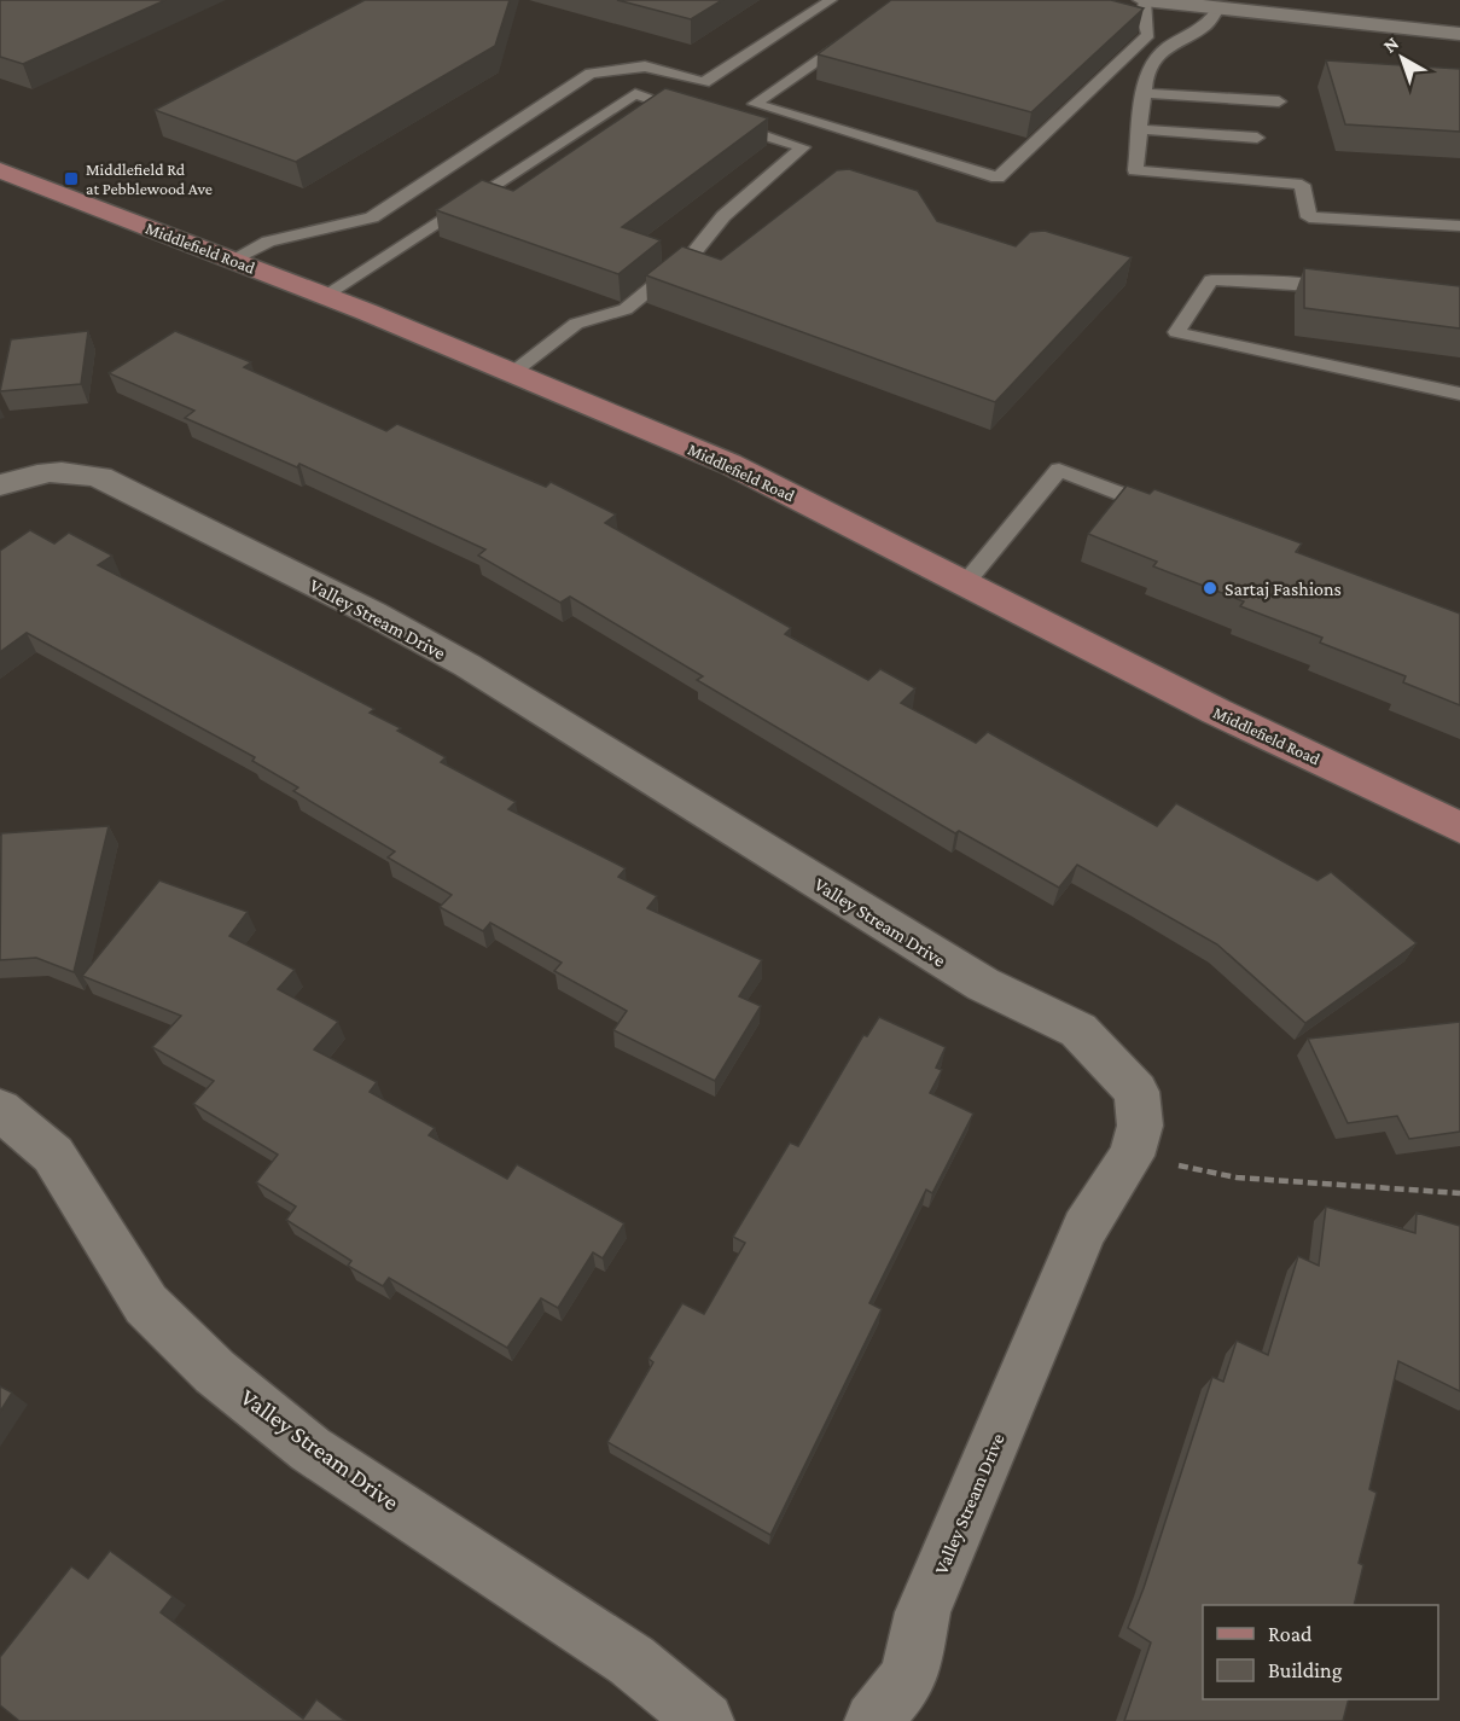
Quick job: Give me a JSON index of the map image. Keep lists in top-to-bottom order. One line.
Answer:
{"streets":{"main road":["Middlefield Road"],"street":["Valley Stream Drive"]},"places":{"transit":["Middlefield Rd at Pebblewood Ave"],"other":["Sartaj Fashions"]},"legend":["Road","Building"],"north":"top left"}
